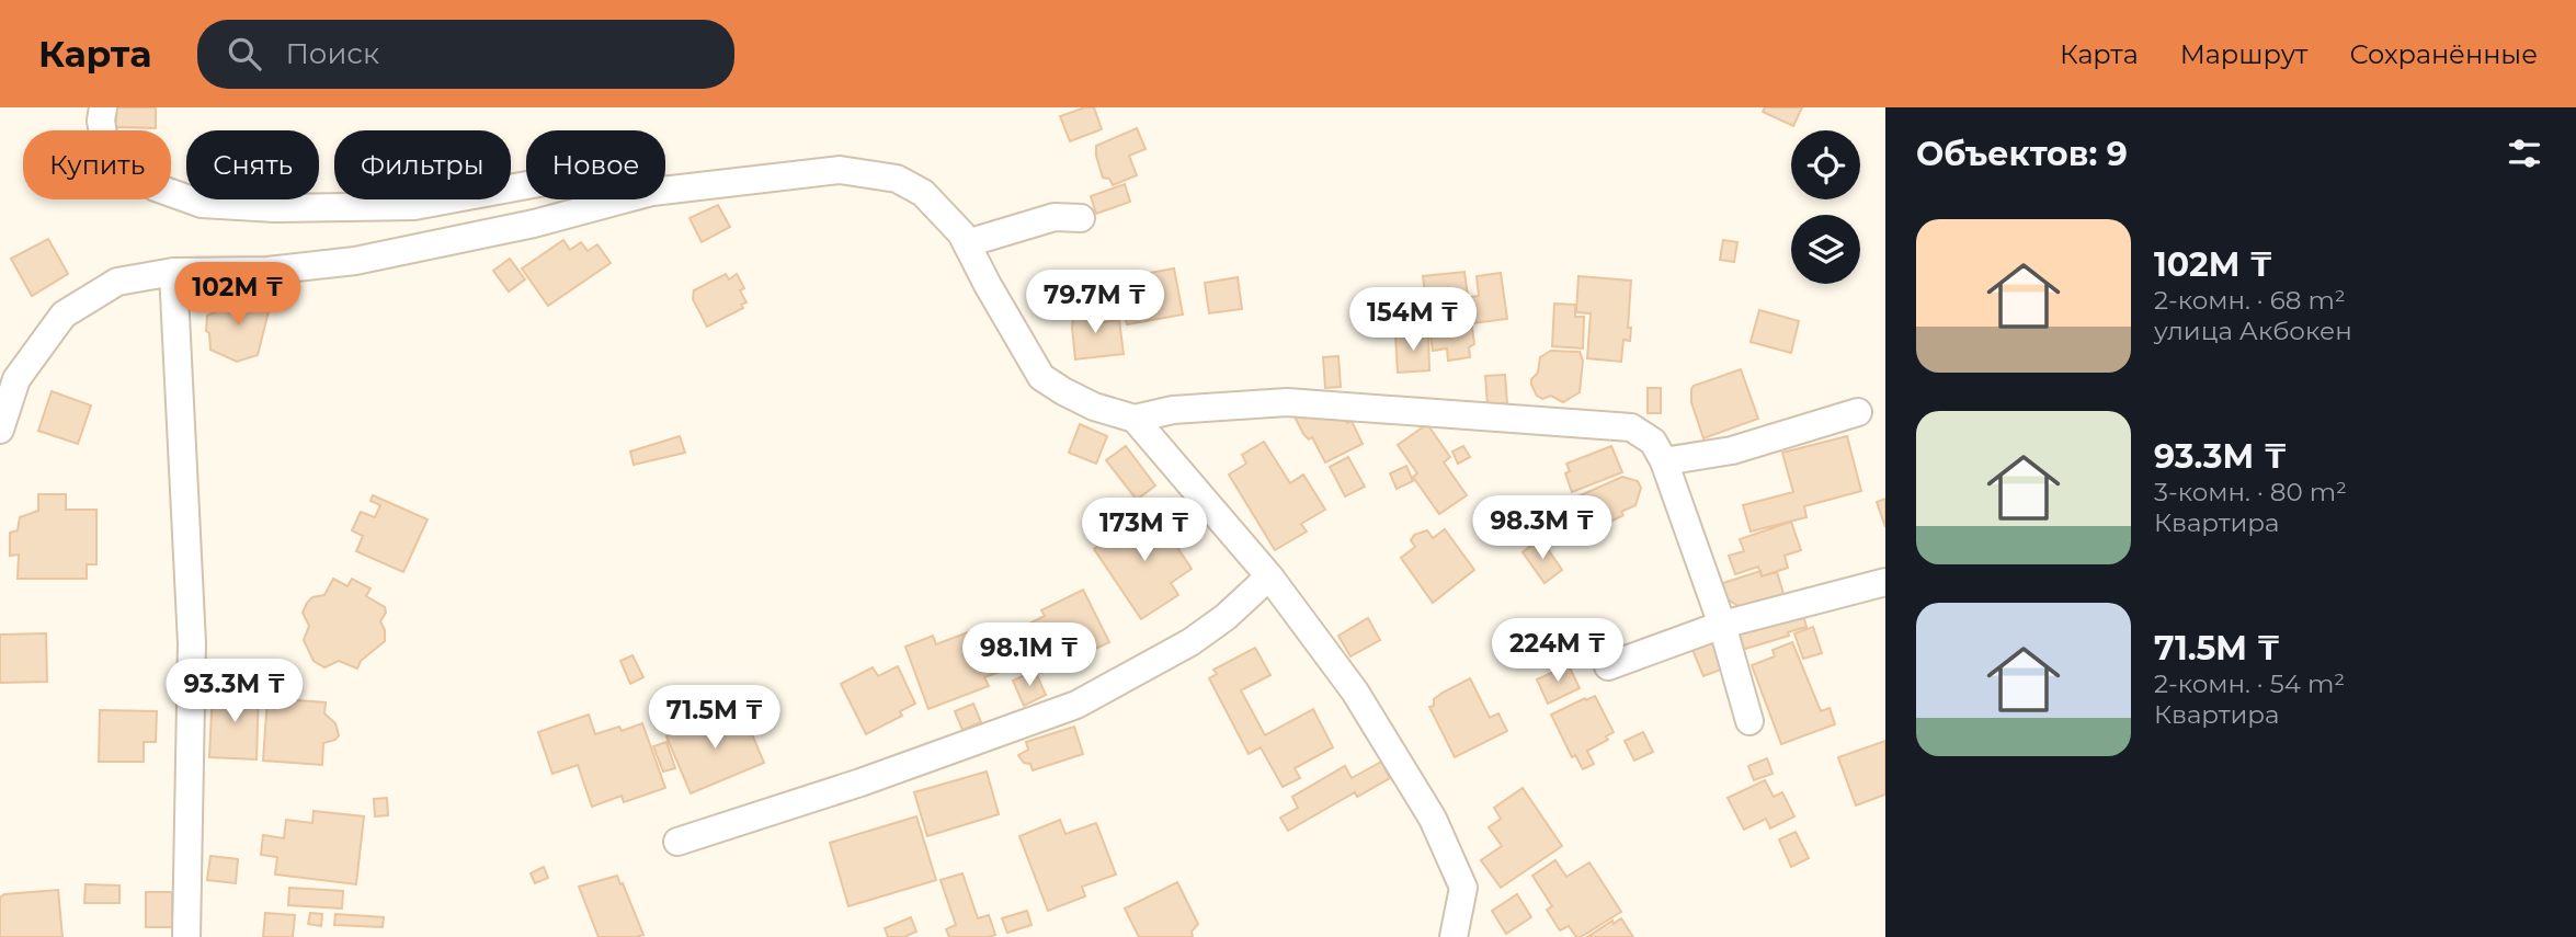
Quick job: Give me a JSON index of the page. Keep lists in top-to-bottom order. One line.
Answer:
{"page":{"header":"Карта","search":"Поиск","nav":["Карта","Маршрут","Сохранённые"],"heading":"Объектов: 9","chip":["Купить","Снять","Фильтры","Новое"],"list":[{"name":"102M ₸","note":"2-комн. · 68 m² · улица Акбокен"},{"name":"93.3M ₸","note":"3-комн. · 80 m² · Квартира"},{"name":"71.5M ₸","note":"2-комн. · 54 m² · Квартира"}],"price":["102M ₸","79.7M ₸","154M ₸","98.3M ₸","173M ₸","224M ₸","98.1M ₸","93.3M ₸","71.5M ₸"]}}
